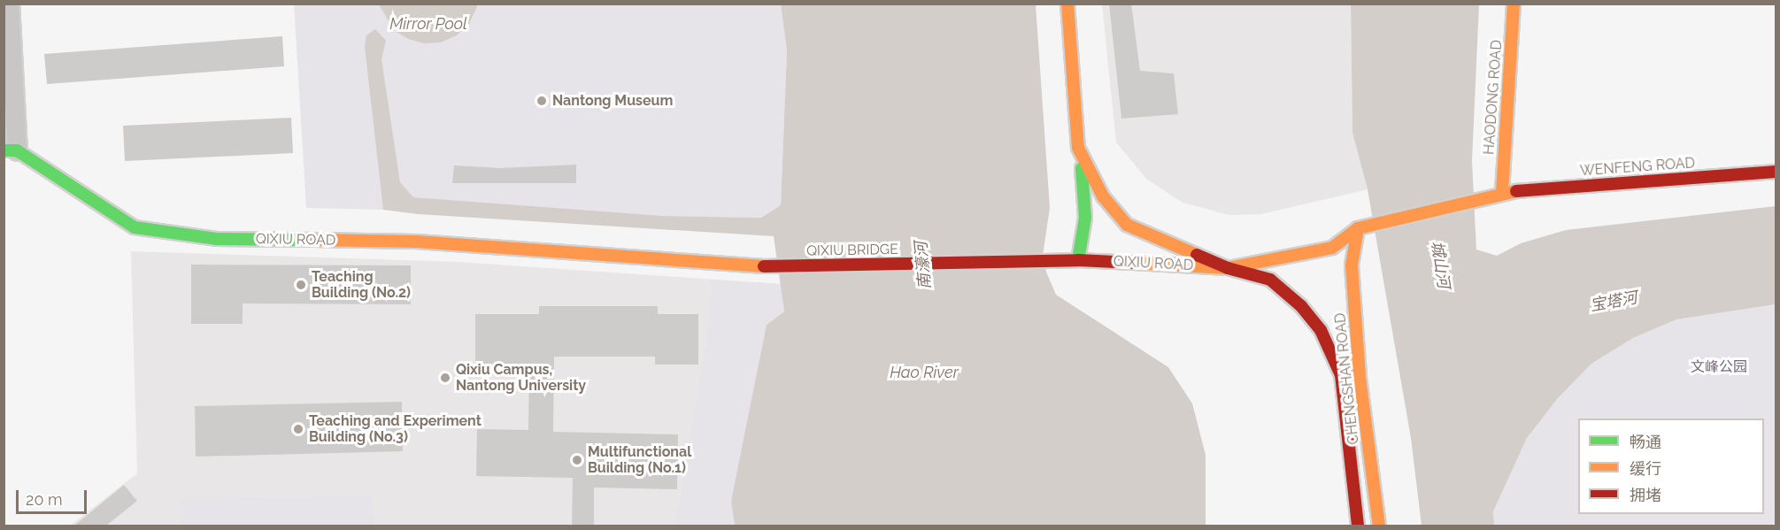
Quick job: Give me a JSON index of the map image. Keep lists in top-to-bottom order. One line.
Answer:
{"streets":{"main road":["HAODONG ROAD","WENFENG ROAD","QIXIU ROAD","QIXIU BRIDGE","CHENGSHAN ROAD"]},"crossings":[["HAODONG ROAD","WENFENG ROAD"],["WENFENG ROAD","CHENGSHAN ROAD"],["QIXIU ROAD","QIXIU BRIDGE"],["QIXIU ROAD","CHENGSHAN ROAD"]],"water":["Mirror Pool","城山河","南濠河","宝塔河","Hao River"],"parks":["文峰公园"],"places":["Nantong Museum","Teaching Building (No.2)","Qixiu Campus, Nantong University","Teaching and Experiment Building (No.3)","Multifunctional Building (No.1)"],"legend":["畅通","缓行","拥堵"],"scale_bar":"20 m"}
